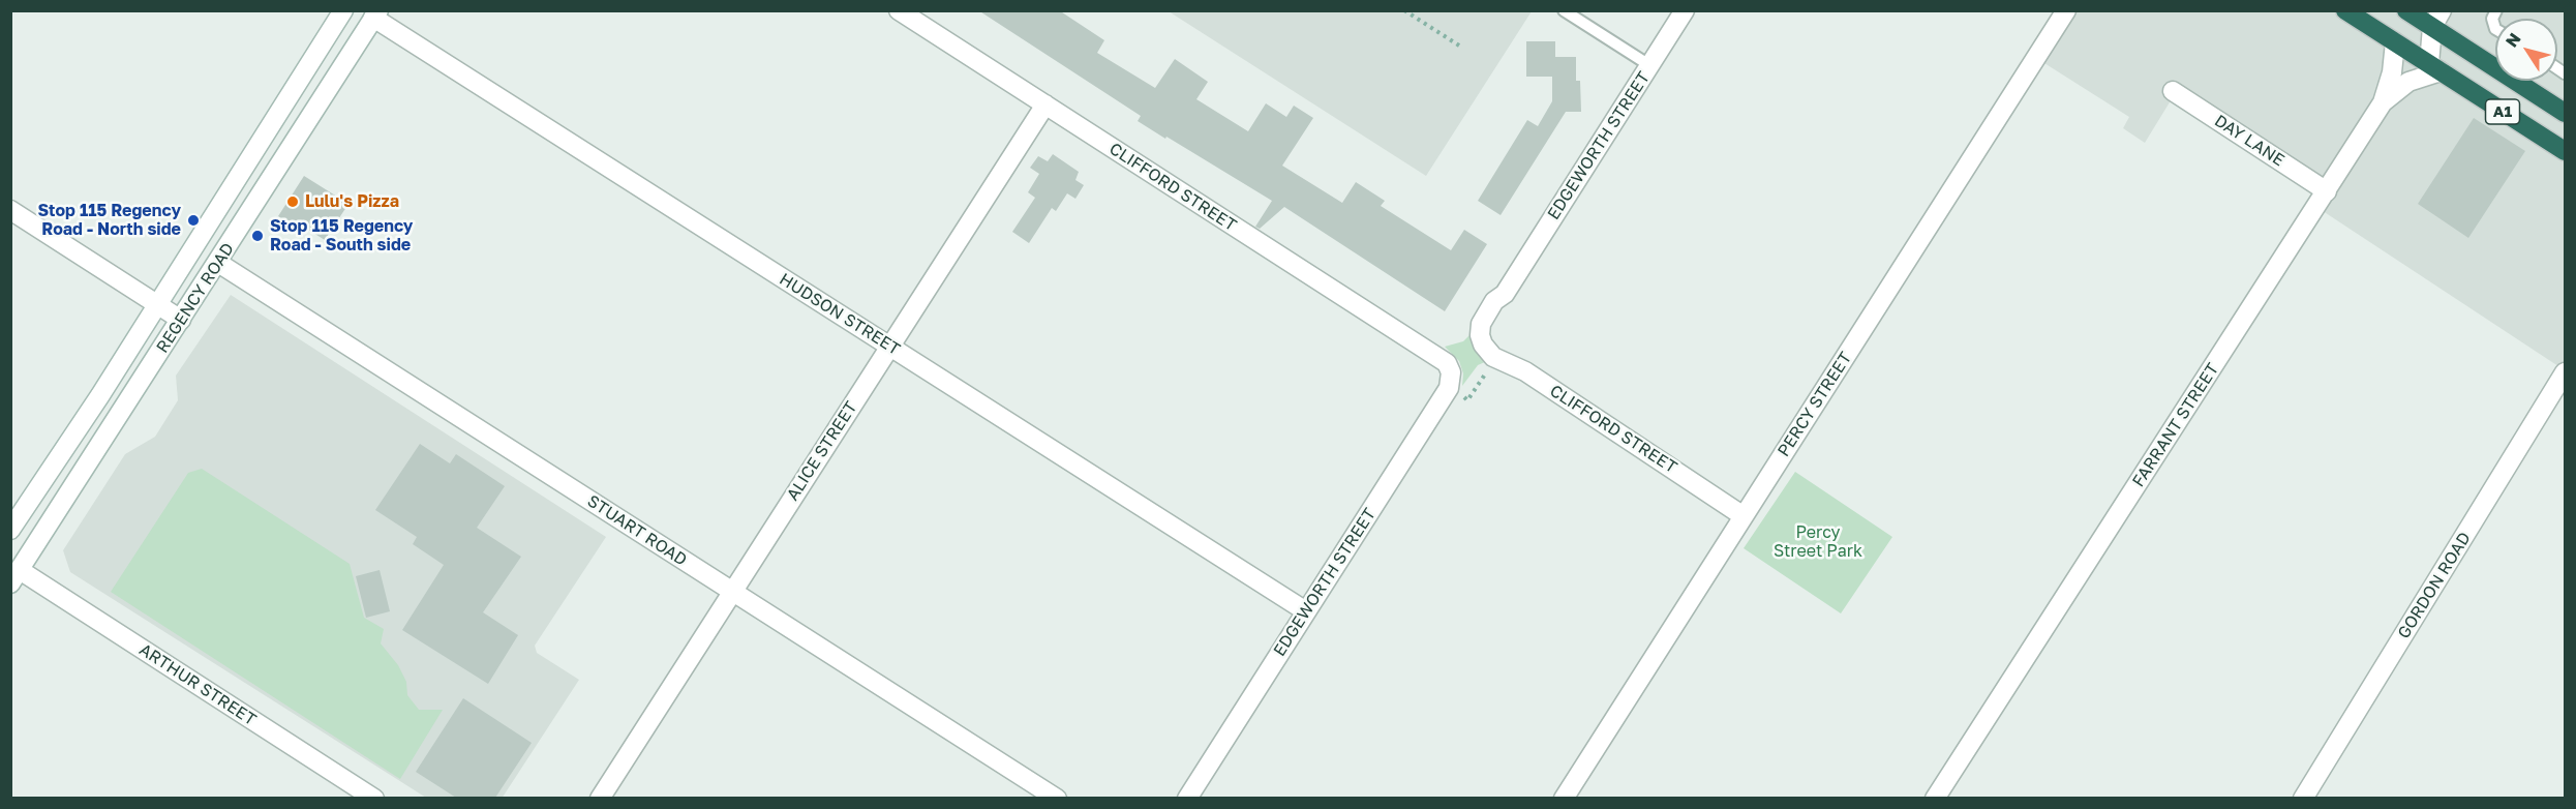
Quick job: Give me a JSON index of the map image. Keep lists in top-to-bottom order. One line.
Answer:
{"streets":{"highway":["A1"],"street":["DAY LANE","EDGEWORTH STREET","CLIFFORD STREET","REGENCY ROAD","HUDSON STREET","PERCY STREET","FARRANT STREET","ALICE STREET","STUART ROAD","GORDON ROAD","ARTHUR STREET"]},"crossings":[["A1","FARRANT STREET"],["DAY LANE","FARRANT STREET"],["EDGEWORTH STREET","CLIFFORD STREET"],["EDGEWORTH STREET","HUDSON STREET"],["CLIFFORD STREET","PERCY STREET"],["CLIFFORD STREET","ALICE STREET"],["REGENCY ROAD","HUDSON STREET"],["REGENCY ROAD","STUART ROAD"],["REGENCY ROAD","ARTHUR STREET"],["HUDSON STREET","ALICE STREET"],["ALICE STREET","STUART ROAD"]],"parks":["Percy Street Park"],"places":["Lulu's Pizza","Stop 115 Regency Road - North side","Stop 115 Regency Road - South side"],"north":"top left"}
